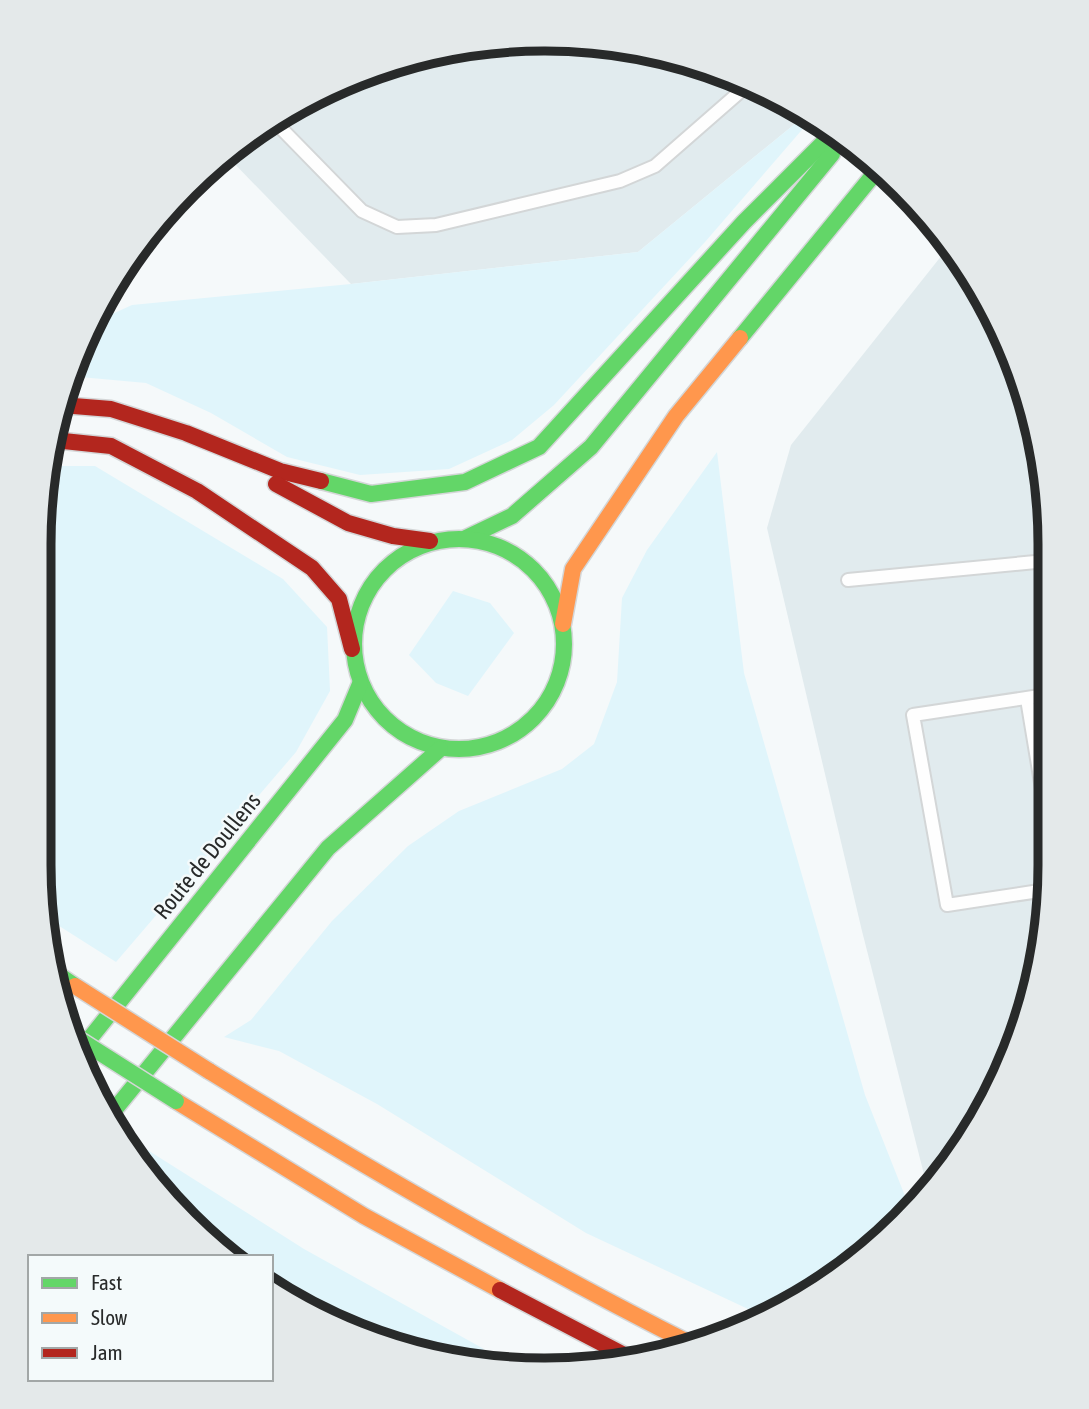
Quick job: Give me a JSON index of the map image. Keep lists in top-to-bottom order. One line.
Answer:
{"streets":{"main road":["Route de Doullens"]},"legend":["Fast","Slow","Jam"]}
